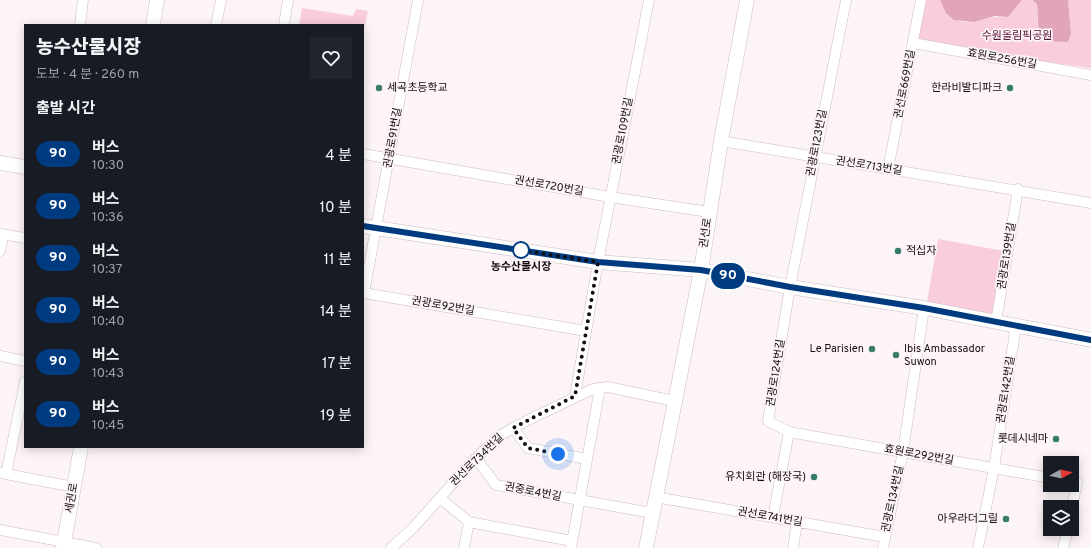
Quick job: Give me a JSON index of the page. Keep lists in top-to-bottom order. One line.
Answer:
{"streets":{"street":["효원로256번길","권선로669번길","권광로109번길","권광로91번길","권광로123번길","권선로713번길","권선로720번길","권선로","권광로139번길","권광로92번길","권광로124번길","권광로142번길","효원로292번길","권선로734번길","권중로4번길","세권로","권광로134번길","권선로741번길"]},"crossings":[["효원로256번길","권선로669번길"],["권선로669번길","권선로713번길"],["권광로109번길","권선로720번길"],["권광로109번길","권광로92번길"],["권광로109번길","권선로734번길"],["권광로91번길","권선로720번길"],["권광로91번길","권광로92번길"],["권광로123번길","권선로713번길"],["권광로123번길","권광로124번길"],["권선로713번길","권선로"],["권선로713번길","권광로139번길"],["권선로720번길","권선로"],["권선로","권선로734번길"],["권선로","권선로741번길"],["권광로124번길","효원로292번길"],["권광로142번길","효원로292번길"],["효원로292번길","권광로134번길"],["권선로734번길","권중로4번길"],["권광로134번길","권선로741번길"]],"parks":["수원올림픽공원"],"places":["세곡초등학교","한라비발디파크","농수산물시장","적십자","Le Parisien","Ibis Ambassador Suwon","롯데시네마","유치회관 (해장국)","아우라더그릴"],"lines":["bus line 90"],"north":"right","page":{"on_map":"90","heading":[["농수산물시장","도보 · 4 분 · 260 m"],"출발 시간"],"list":[{"mark":"90","name":"버스","note":"10:30","value":"4 분"},{"mark":"90","name":"버스","note":"10:36","value":"10 분"},{"mark":"90","name":"버스","note":"10:37","value":"11 분"},{"mark":"90","name":"버스","note":"10:40","value":"14 분"},{"mark":"90","name":"버스","note":"10:43","value":"17 분"},{"mark":"90","name":"버스","note":"10:45","value":"19 분"}]}}
